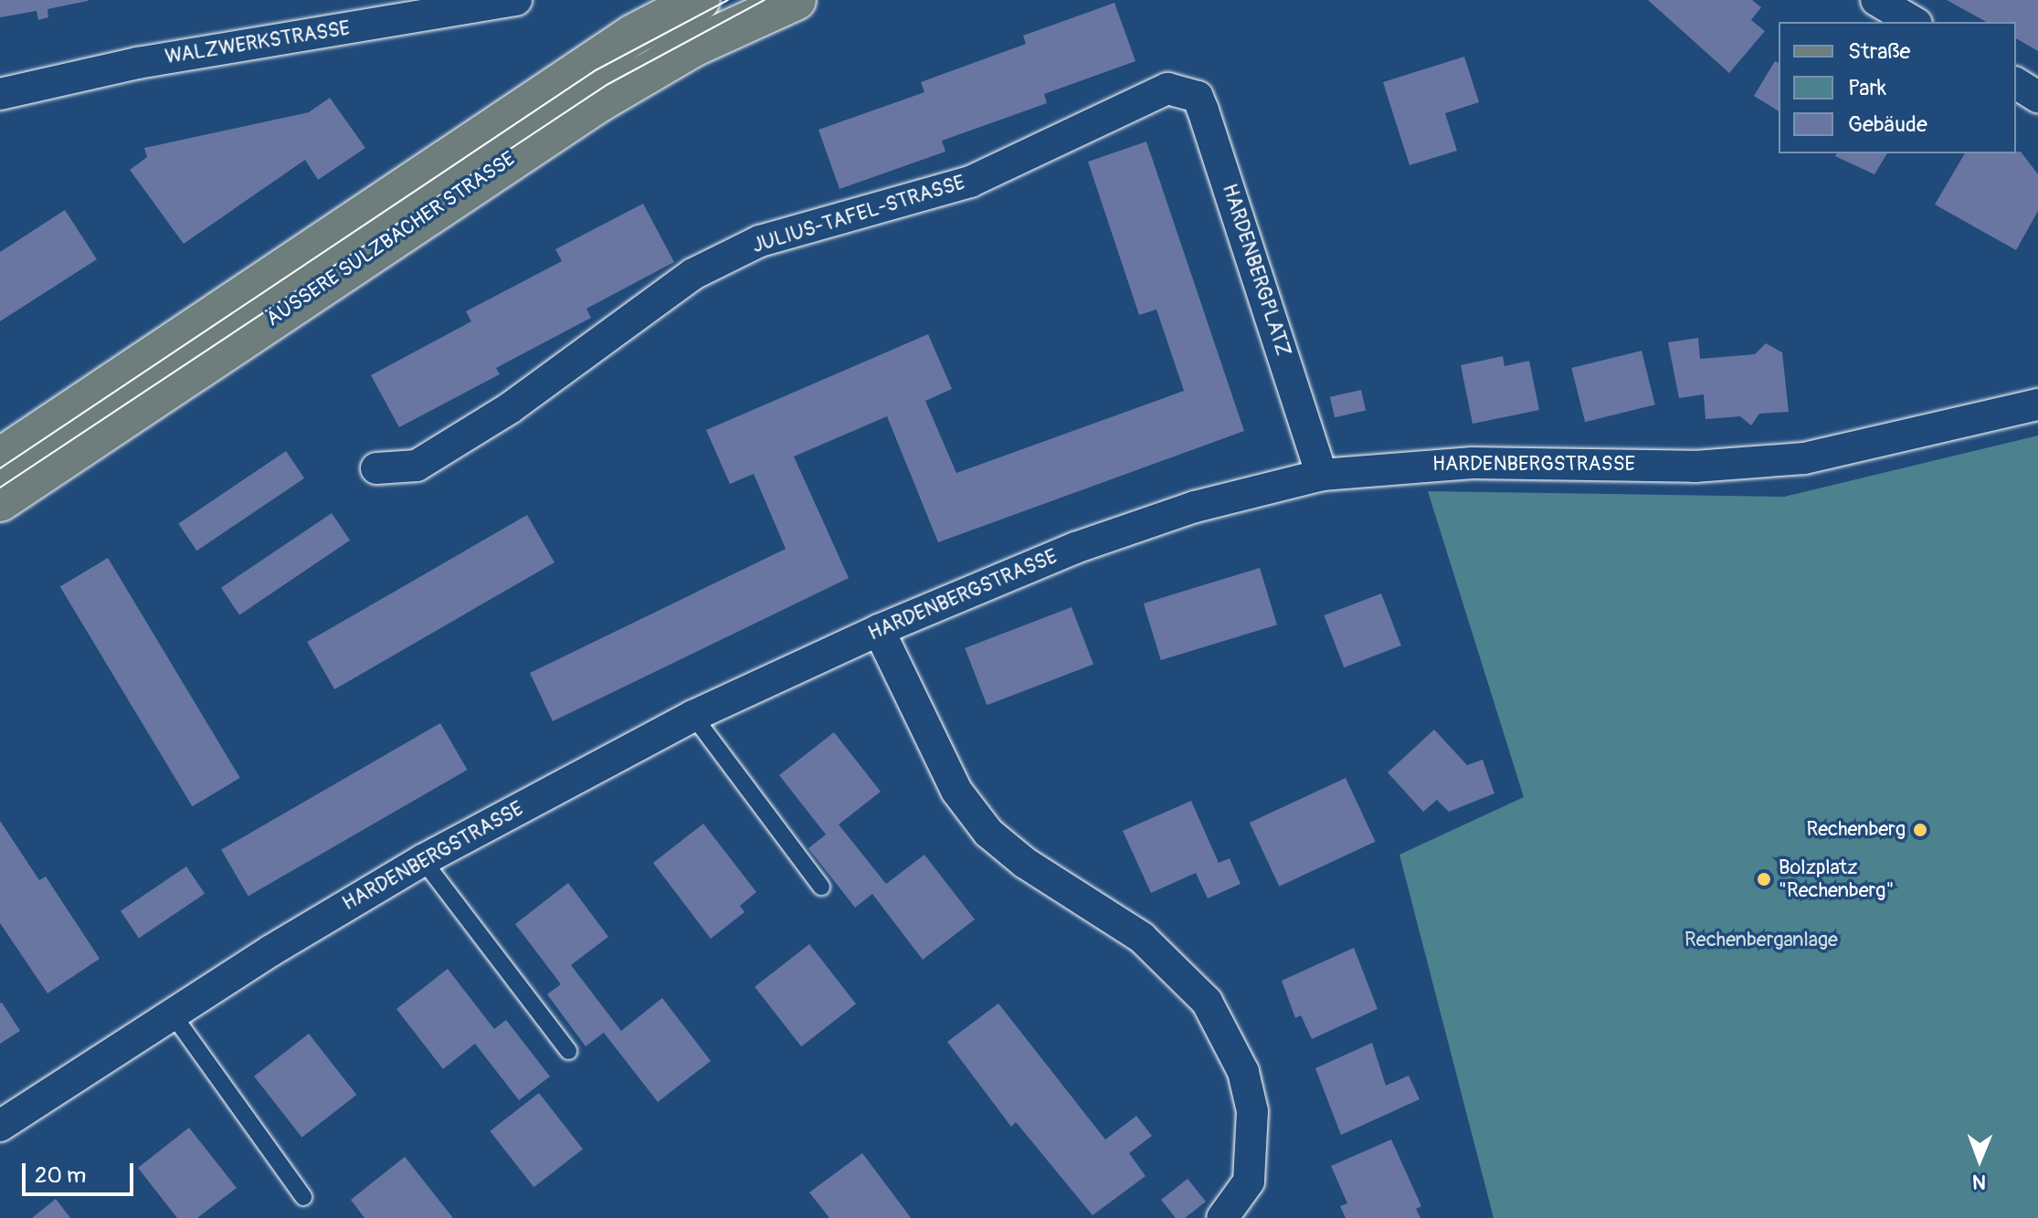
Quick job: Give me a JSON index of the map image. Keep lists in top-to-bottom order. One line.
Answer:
{"streets":{"main road":["ÄUSSERE SULZBACHER STRASSE"],"street":["WALZWERKSTRASSE","JULIUS-TAFEL-STRASSE","HARDENBERGPLATZ","HARDENBERGSTRASSE"]},"crossings":[["JULIUS-TAFEL-STRASSE","HARDENBERGPLATZ"],["HARDENBERGPLATZ","HARDENBERGSTRASSE"]],"parks":["Rechenberganlage"],"places":["Rechenberg","Bolzplatz \"Rechenberg\""],"legend":["Straße","Park","Gebäude"],"scale_bar":"20 m","north":"bottom"}
